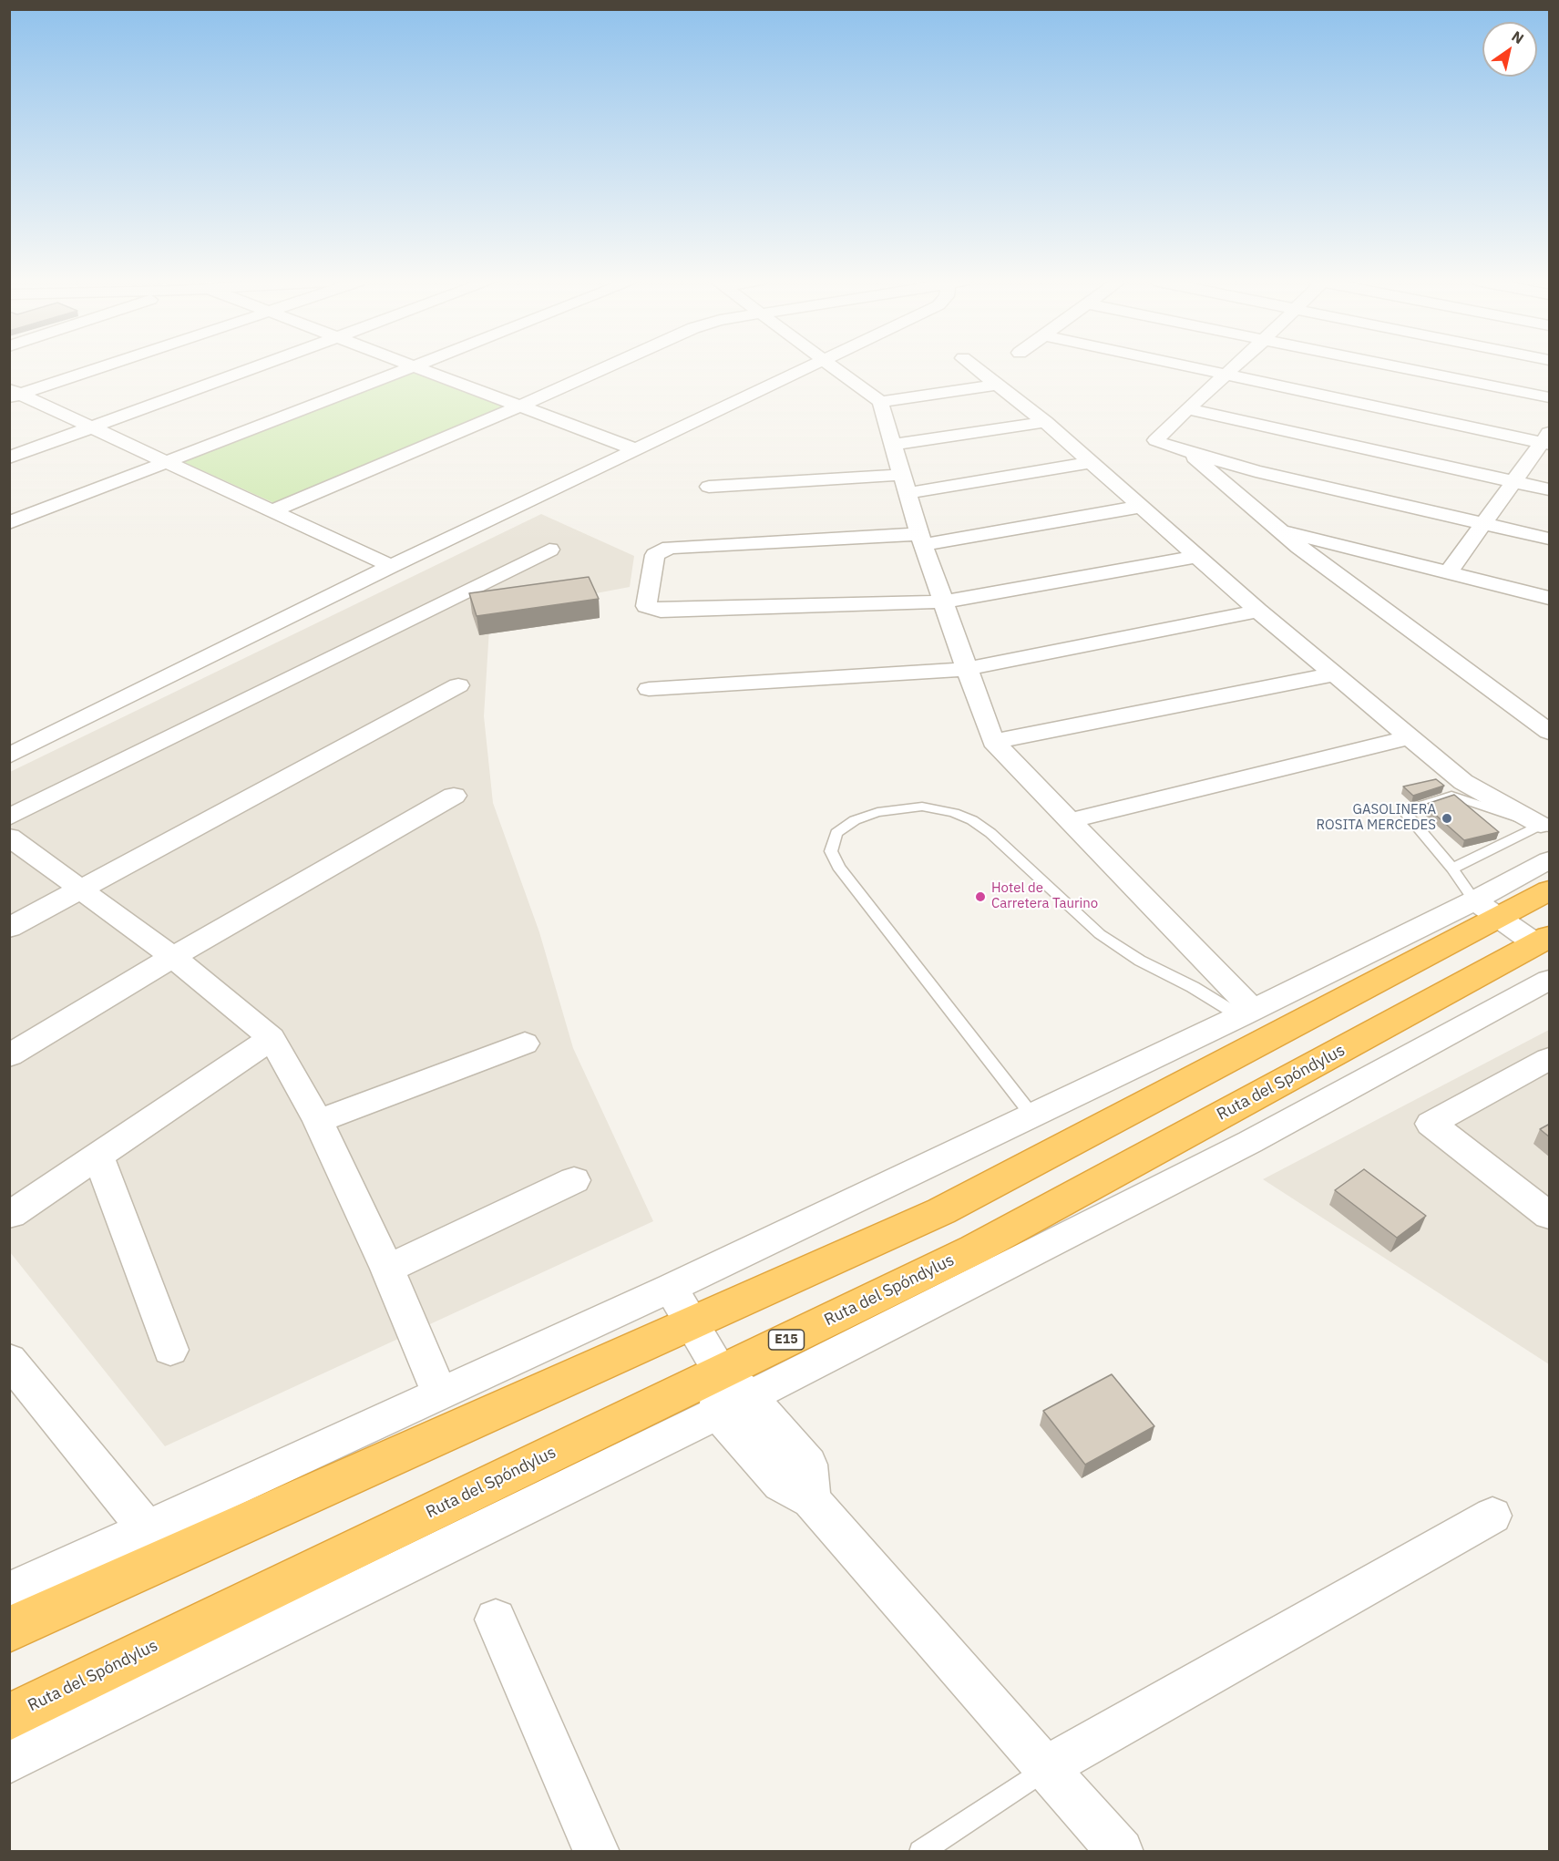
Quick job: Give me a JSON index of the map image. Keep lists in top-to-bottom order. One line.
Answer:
{"streets":{"highway":["Ruta del Spóndylus","E15"]},"places":["GASOLINERA ROSITA MERCEDES","Hotel de Carretera Taurino"],"north":"top right"}
